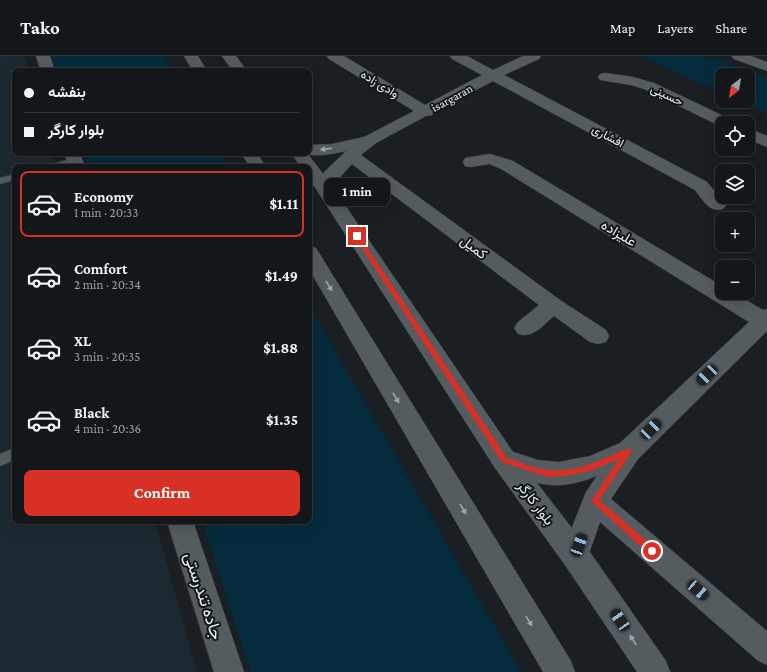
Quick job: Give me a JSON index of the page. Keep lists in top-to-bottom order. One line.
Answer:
{"streets":{"street":["وادی زاده","حسینی","isargaran","افشاری","علیزاده","کمیل","بلوار کارگر","جاده تندرستی"]},"crossings":[["وادی زاده","isargaran"],["isargaran","افشاری"]],"north":"bottom left","page":{"header":"Tako","nav":["Map","Layers","Share"],"map_buttons":["+","−"],"banner":["بنفشه","بلوار کارگر"],"list":[{"name":"Economy","note":"1 min · 20:33","value":"$1.11"},{"name":"Comfort","note":"2 min · 20:34","value":"$1.49"},{"name":"XL","note":"3 min · 20:35","value":"$1.88"},{"name":"Black","note":"4 min · 20:36","value":"$1.35"}],"bubble":"1 min","buttons":"Confirm"}}
